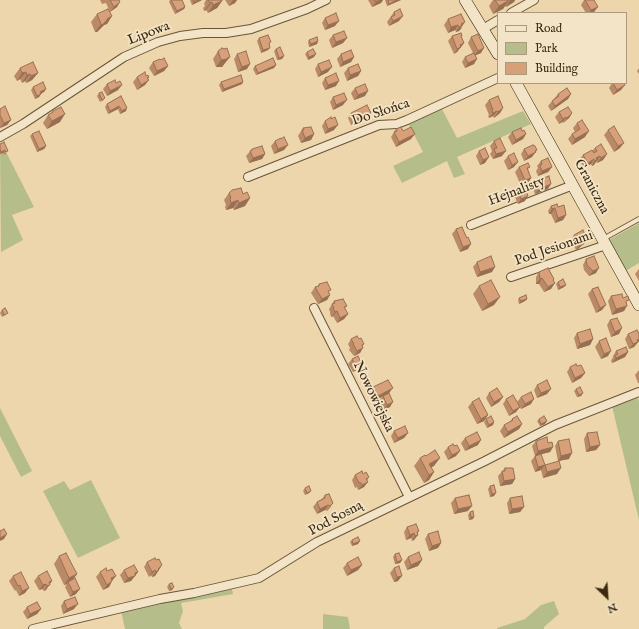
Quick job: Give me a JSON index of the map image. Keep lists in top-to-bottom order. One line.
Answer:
{"streets":{"street":["Lipowa","Do Słońca","Graniczna","Hejnalisty","Pod Jesionami","Nowowiejska","Pod Sosną"]},"crossings":[["Graniczna","Hejnalisty"],["Graniczna","Pod Jesionami"],["Nowowiejska","Pod Sosną"]],"legend":["Road","Park","Building"],"north":"bottom right"}
